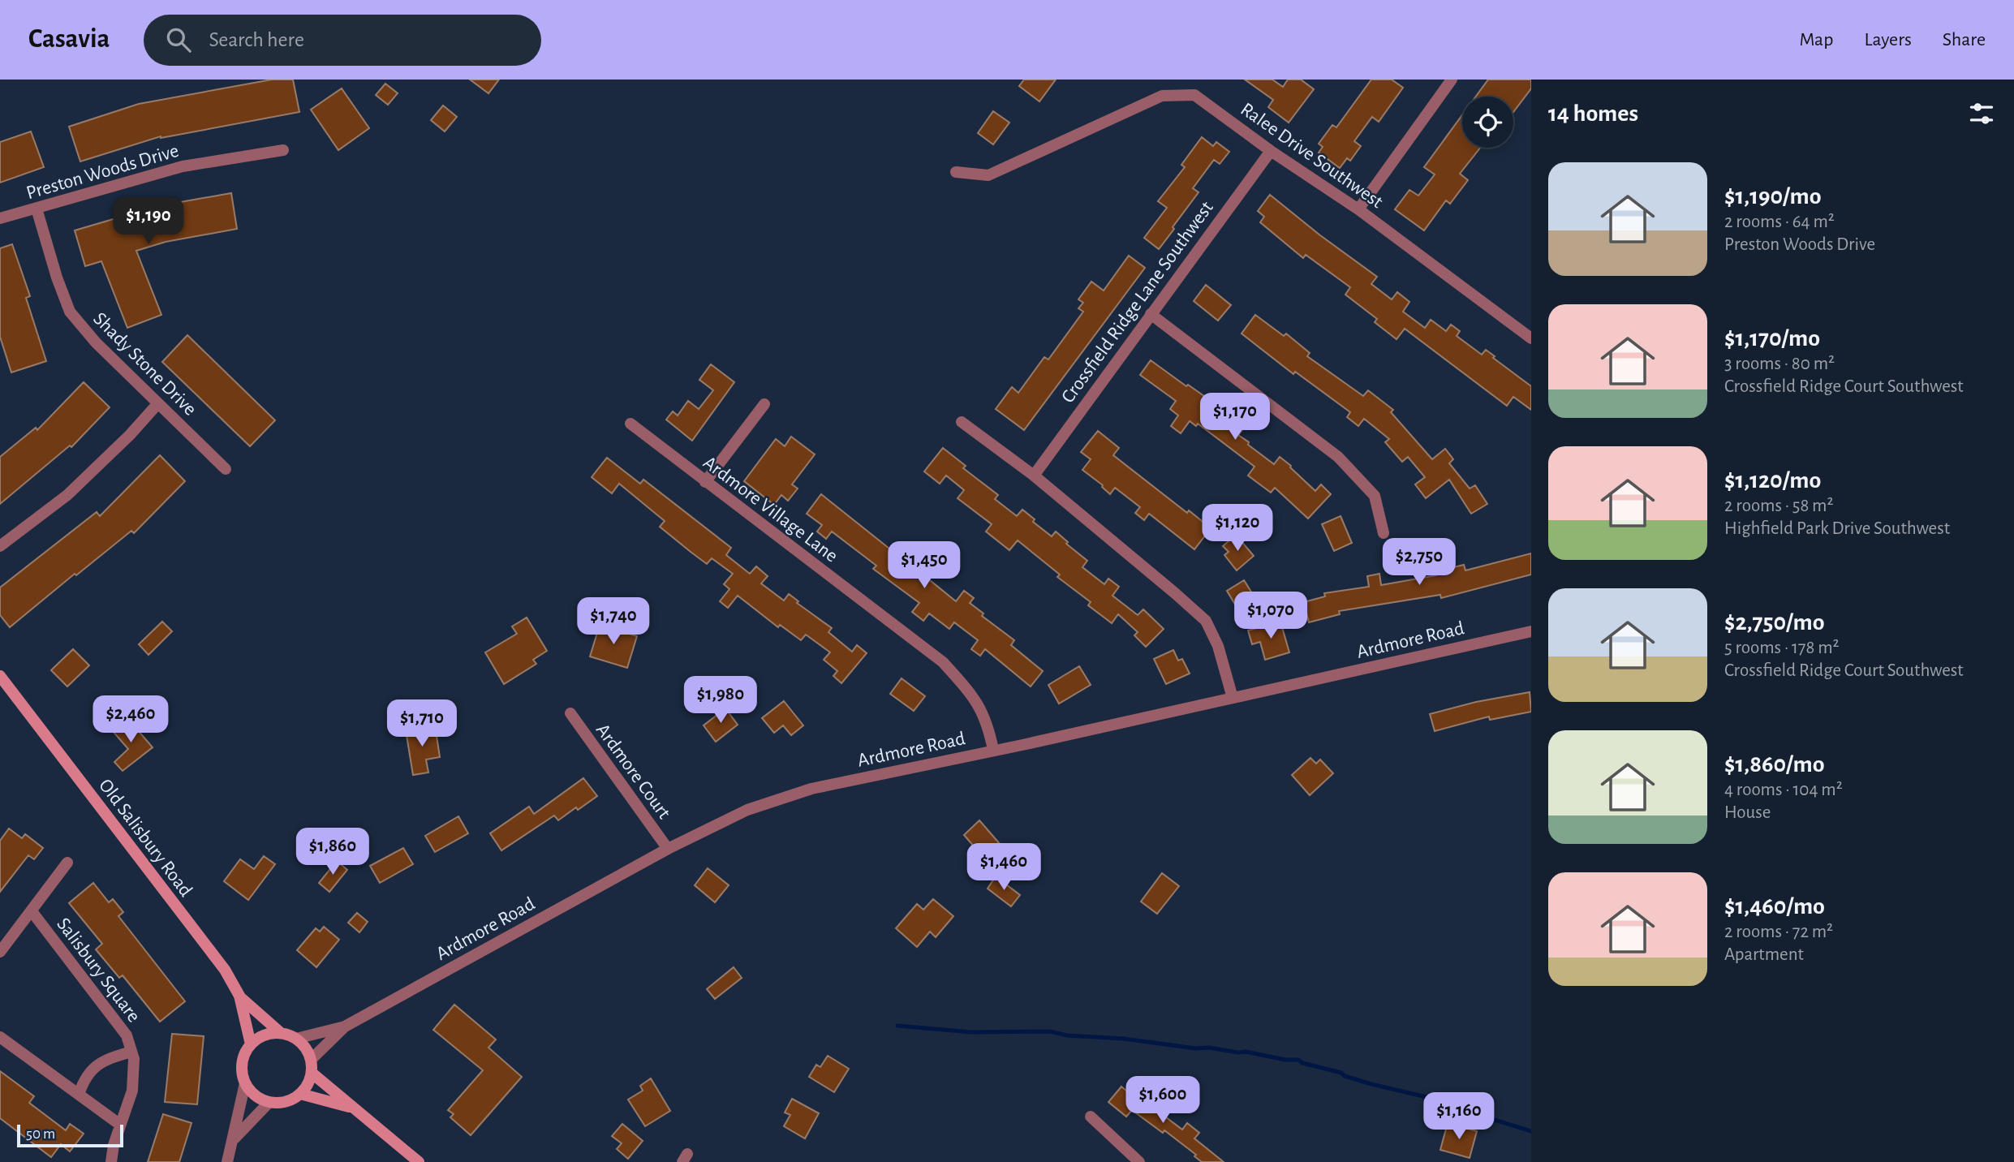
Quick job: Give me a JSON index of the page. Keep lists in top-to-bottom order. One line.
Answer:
{"streets":{"main road":["Old Salisbury Road"],"street":["Ralee Drive Southwest","Preston Woods Drive","Crossfield Ridge Lane Southwest","Shady Stone Drive","Ardmore Village Lane","Ardmore Road","Ardmore Court","Salisbury Square"]},"crossings":[["Ralee Drive Southwest","Crossfield Ridge Lane Southwest"],["Preston Woods Drive","Shady Stone Drive"],["Ardmore Village Lane","Ardmore Road"],["Ardmore Road","Ardmore Court"],["Ardmore Road","Old Salisbury Road"]],"scale_bar":"50 m","page":{"header":"Casavia","search":"Search here","nav":["Map","Layers","Share"],"heading":"14 homes","list":[{"name":"$1,190/mo","note":"2 rooms · 64 m² · Preston Woods Drive"},{"name":"$1,170/mo","note":"3 rooms · 80 m² · Crossfield Ridge Court Southwest"},{"name":"$1,120/mo","note":"2 rooms · 58 m² · Highfield Park Drive Southwest"},{"name":"$2,750/mo","note":"5 rooms · 178 m² · Crossfield Ridge Court Southwest"},{"name":"$1,860/mo","note":"4 rooms · 104 m² · House"},{"name":"$1,460/mo","note":"2 rooms · 72 m² · Apartment"}],"price":["$1,190","$1,170","$1,120","$2,750","$1,450","$1,070","$1,740","$1,980","$2,460","$1,710","$1,860","$1,460","$1,600","$1,160"],"scale":"50 m"}}
